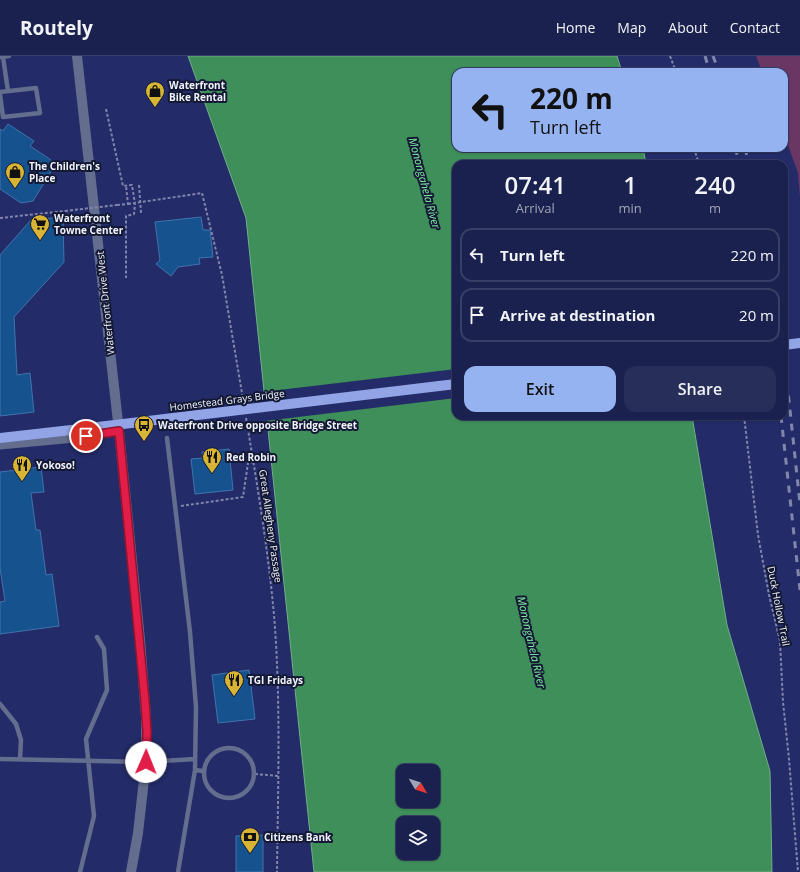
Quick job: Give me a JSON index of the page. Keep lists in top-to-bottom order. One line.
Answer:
{"streets":{"main road":["Homestead Grays Bridge"],"street":["Waterfront Drive West"],"path":["Great Allegheny Passage","Duck Hollow Trail"]},"water":["Monongahela River"],"places":{"shop":["Waterfront Bike Rental","The Children's Place"],"supermarket":["Waterfront Towne Center"],"bus stop":["Waterfront Drive opposite Bridge Street"],"restaurant":["Red Robin","Yokoso!","TGI Fridays"],"bank":["Citizens Bank"]},"north":"bottom right","page":{"header":"Routely","nav":["Home","Map","About","Contact"],"turn":["220 m","Turn left"],"eta":["07:41","Arrival","1","min","240","m"],"list":[{"name":"Turn left","value":"220 m"},{"name":"Arrive at destination","value":"20 m"}],"buttons":["Exit","Share"]}}
